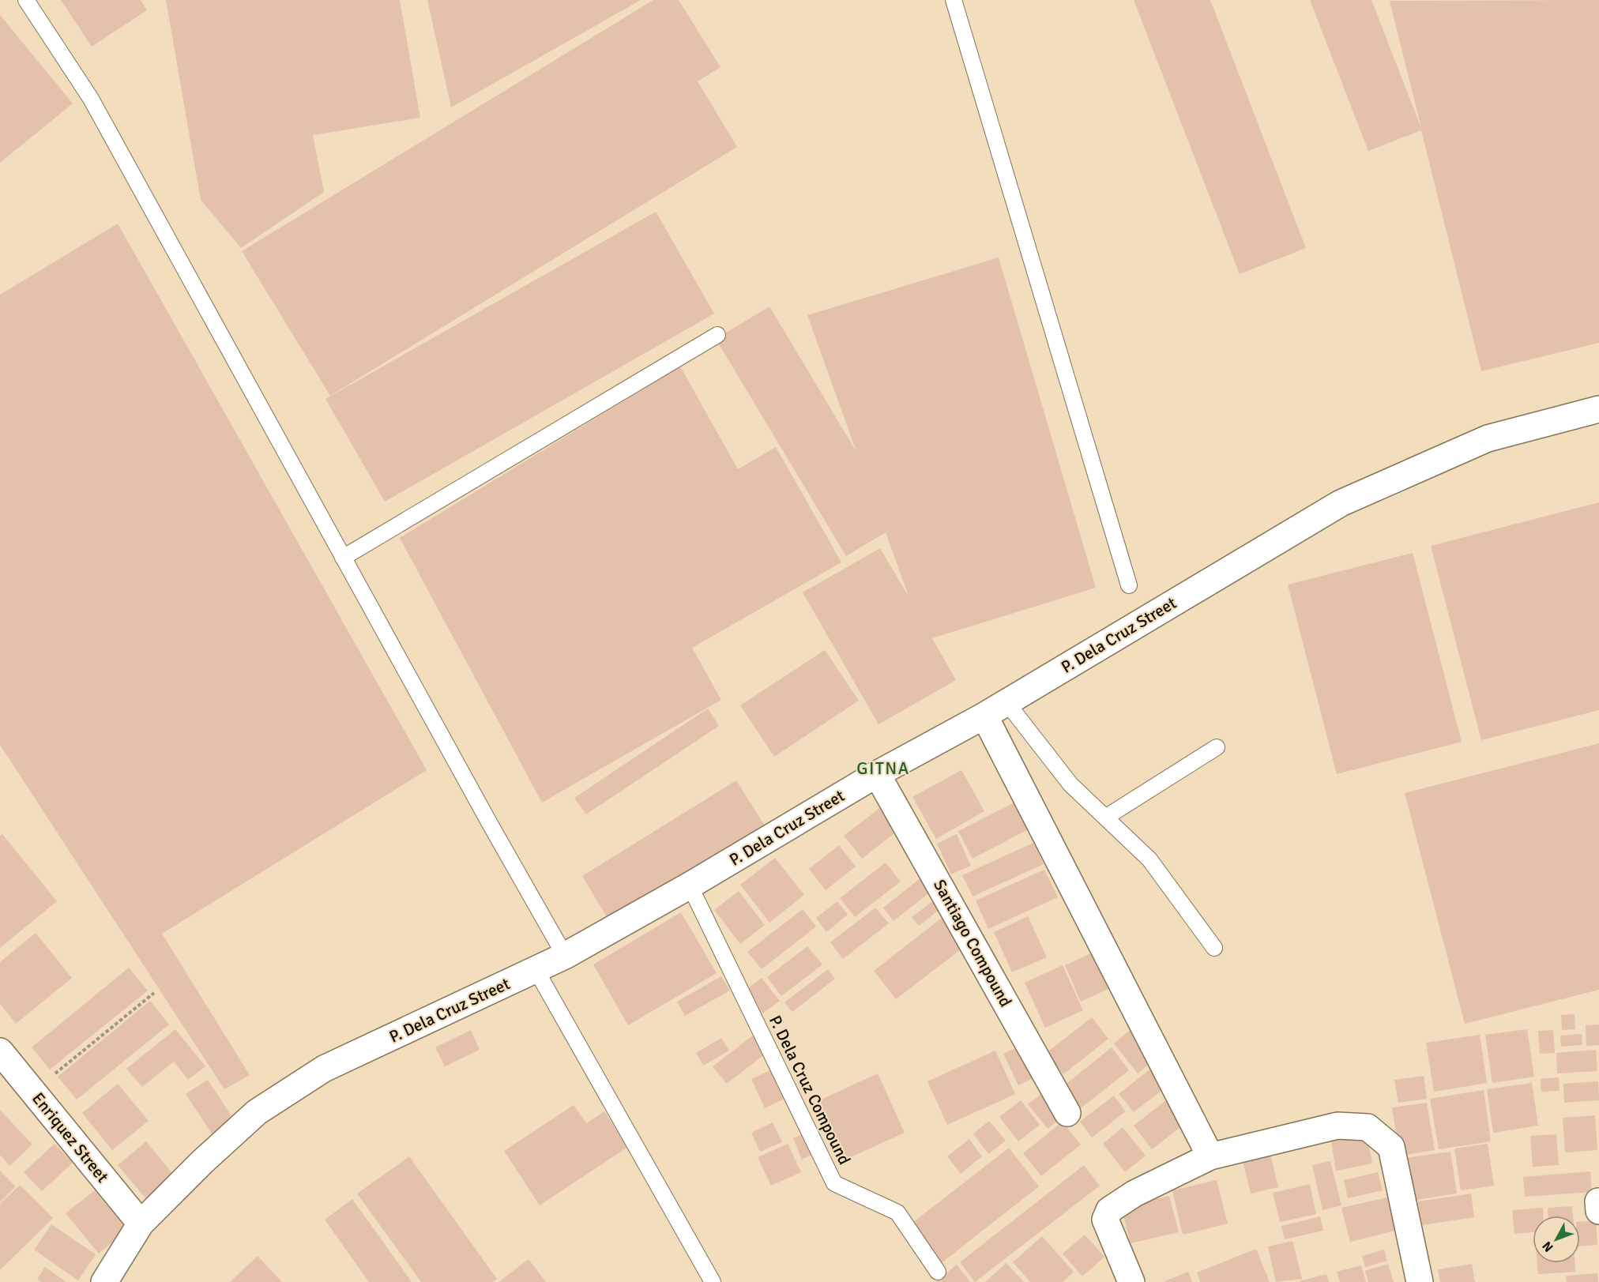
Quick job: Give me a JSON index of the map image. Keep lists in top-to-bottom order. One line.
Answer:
{"streets":{"street":["P. Dela Cruz Street","Santiago Compound","Enriquez Street"],"lane":["P. Dela Cruz Compound"]},"crossings":[["P. Dela Cruz Street","Santiago Compound"],["P. Dela Cruz Street","P. Dela Cruz Compound"],["P. Dela Cruz Street","Enriquez Street"]],"districts":["GITNA"],"north":"bottom left"}
